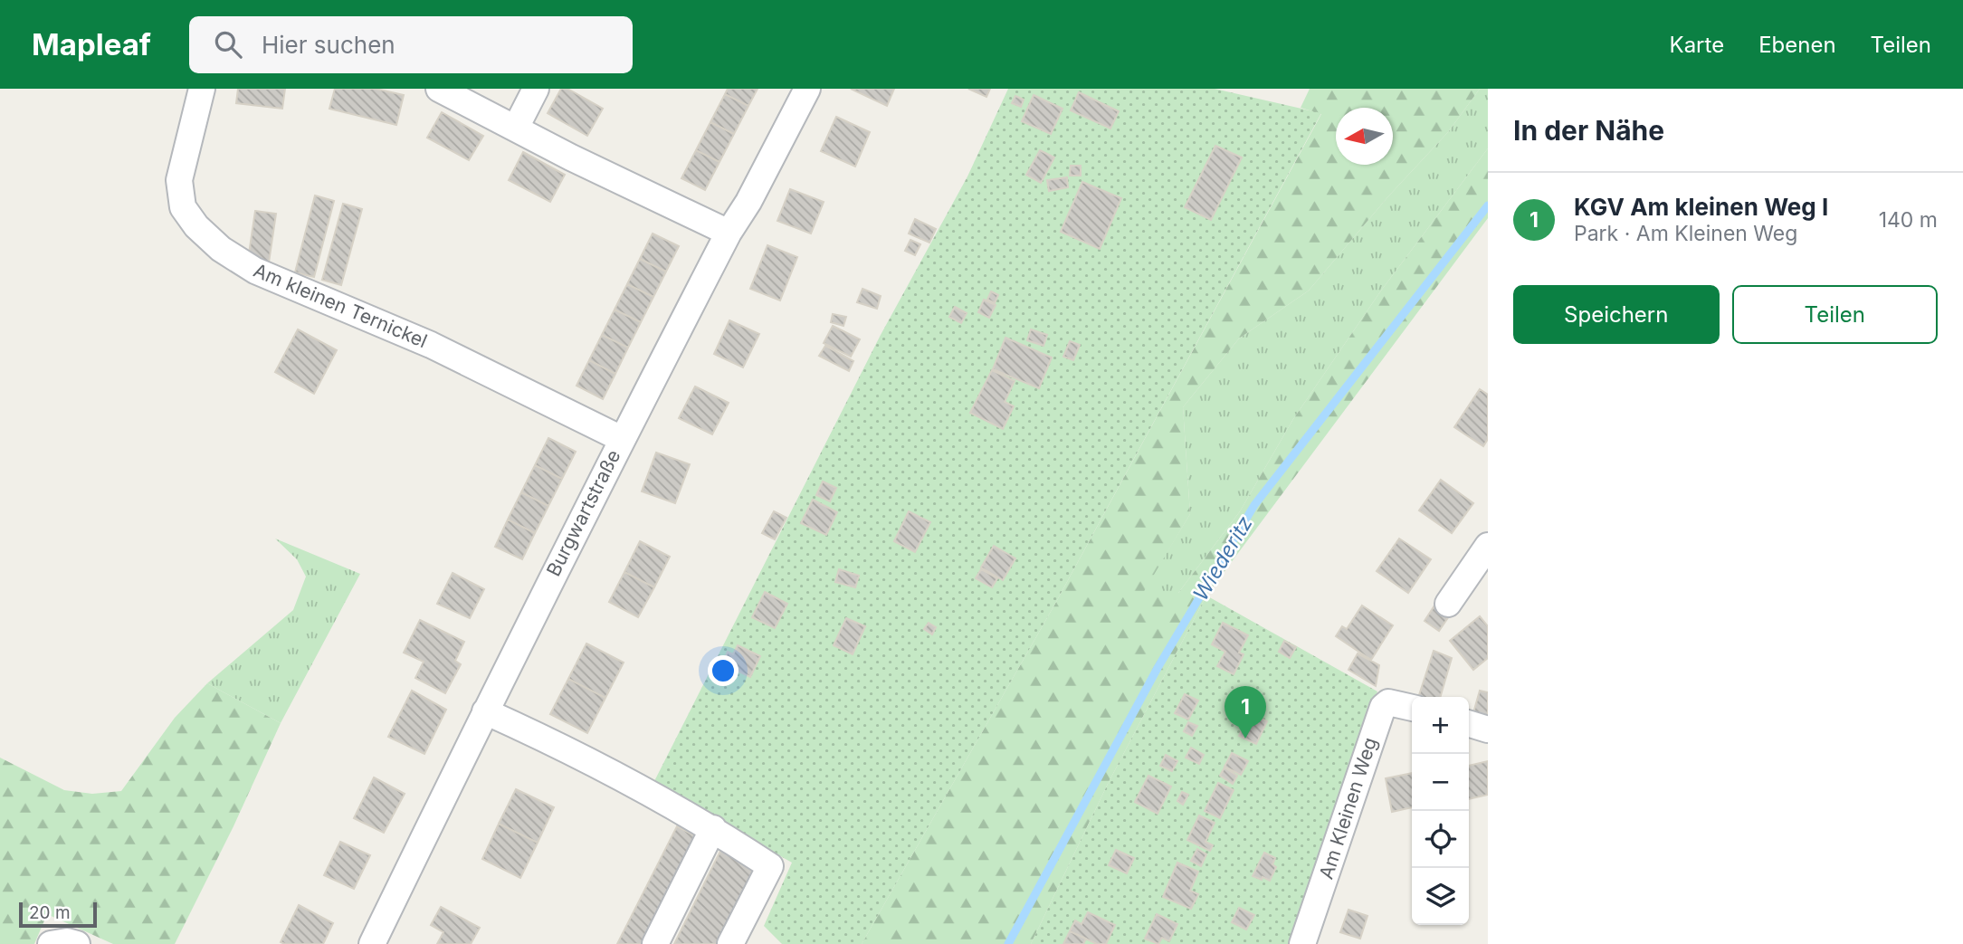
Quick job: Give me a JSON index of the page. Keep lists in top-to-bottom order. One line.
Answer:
{"streets":{"street":["Am kleinen Ternickel","Burgwartstraße","Am Kleinen Weg"]},"crossings":[["Am kleinen Ternickel","Burgwartstraße"]],"water":["Wiederitz"],"scale_bar":"20 m","north":"left","page":{"header":"Mapleaf","search":"Hier suchen","nav":["Karte","Ebenen","Teilen"],"heading":"In der Nähe","list":[{"mark":"1","name":"KGV Am kleinen Weg I","note":"Park · Am Kleinen Weg","value":"140 m"}],"buttons":["Speichern","Teilen"],"pins":"1","map_buttons":["+","−"],"scale":"20 m"}}
